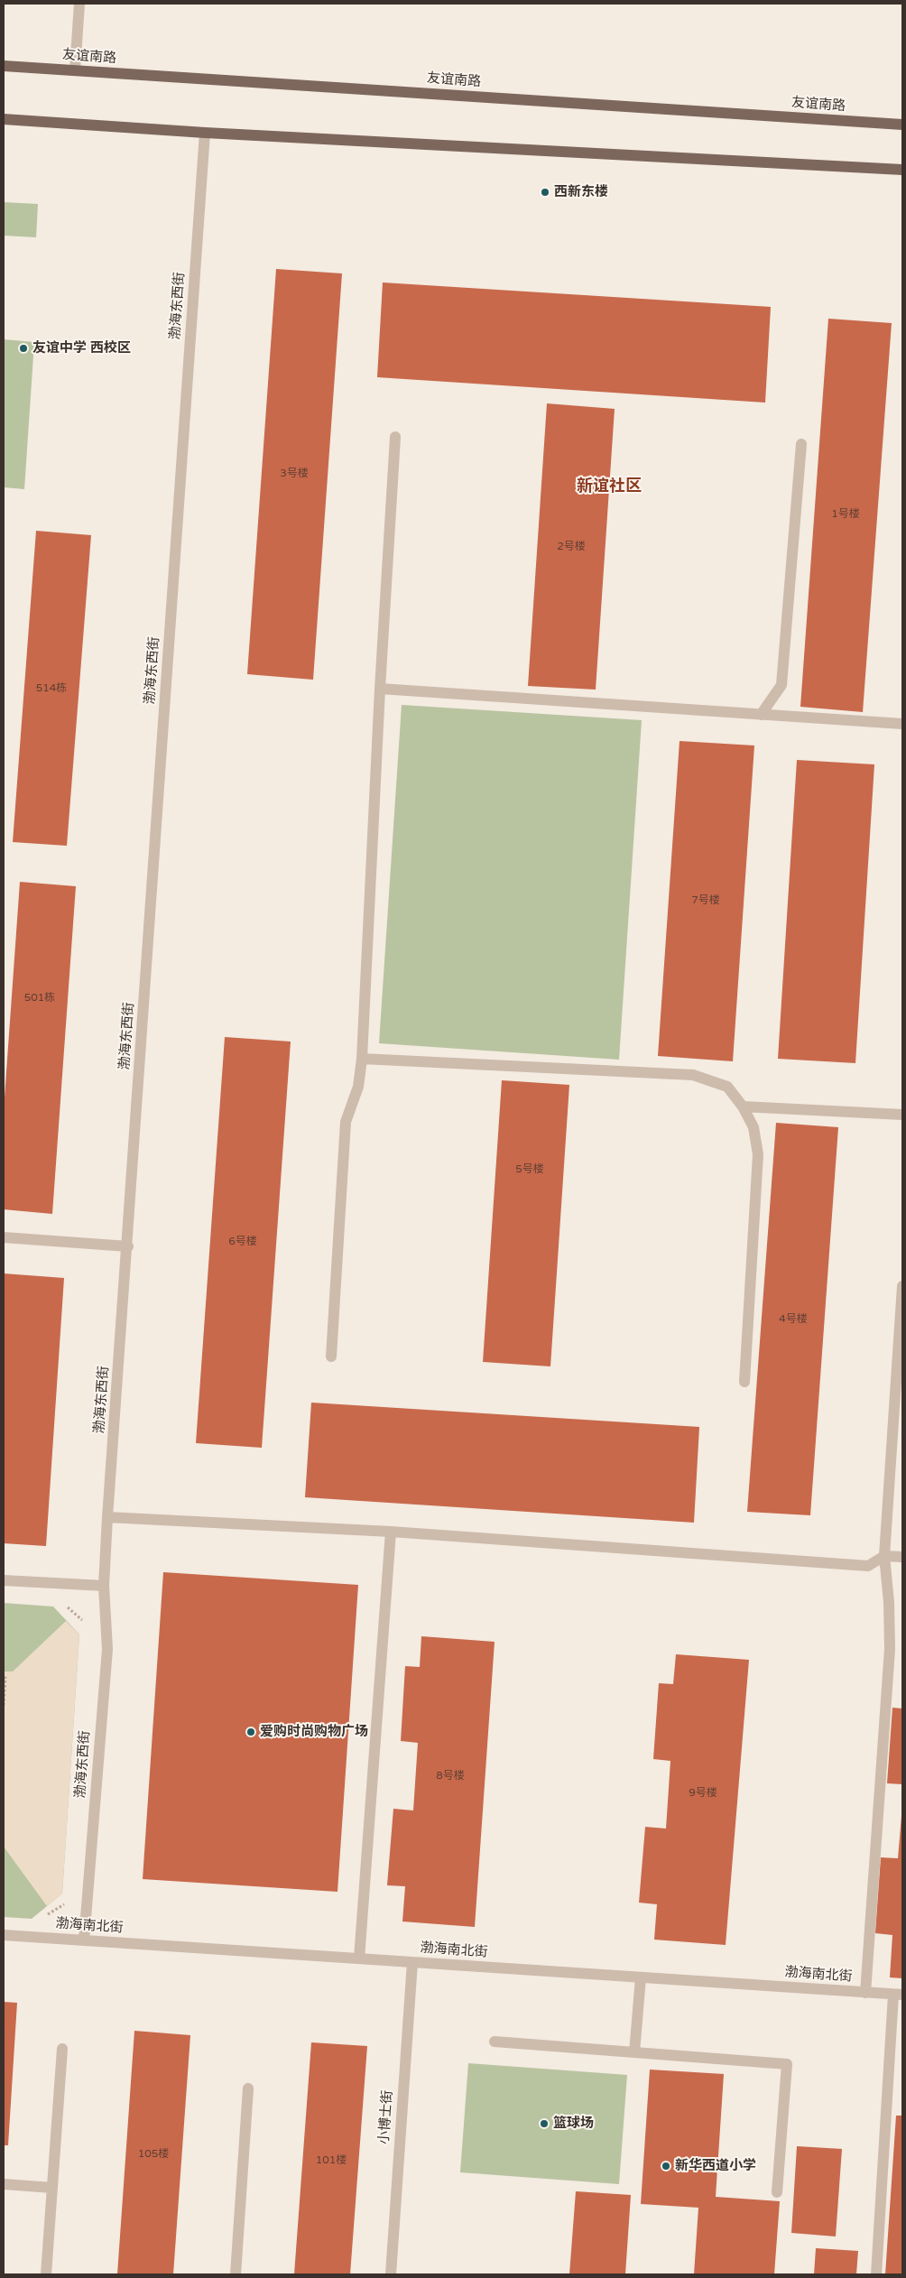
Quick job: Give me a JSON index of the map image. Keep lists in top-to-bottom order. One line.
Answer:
{"streets":{"main road":["友谊南路"],"street":["渤海东西街","渤海南北街","小博士街"]},"crossings":[["渤海东西街","渤海南北街"],["渤海南北街","小博士街"]],"districts":["新谊社区"],"places":["西新东楼","友谊中学 西校区","爱购时尚购物广场","篮球场","新华西道小学"],"house_numbers":["3号楼","1号楼","2号楼","514栋","7号楼","501栋","5号楼","6号楼","4号楼","8号楼","9号楼","105楼","101楼"]}
